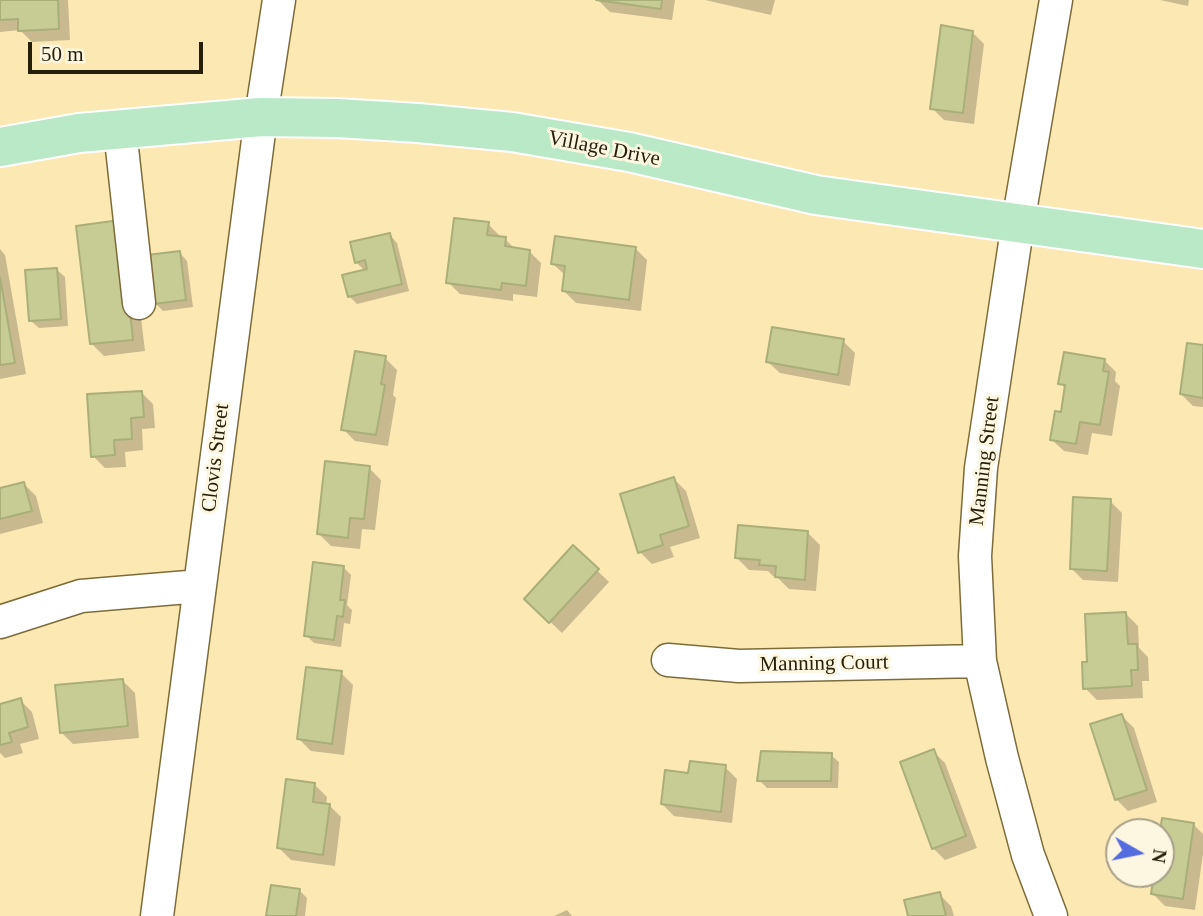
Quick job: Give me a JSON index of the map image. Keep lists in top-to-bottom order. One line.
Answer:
{"streets":{"main road":["Village Drive"],"street":["Clovis Street","Manning Street","Manning Court"]},"crossings":[["Village Drive","Clovis Street"],["Village Drive","Manning Street"],["Manning Street","Manning Court"]],"scale_bar":"50 m","north":"right"}
